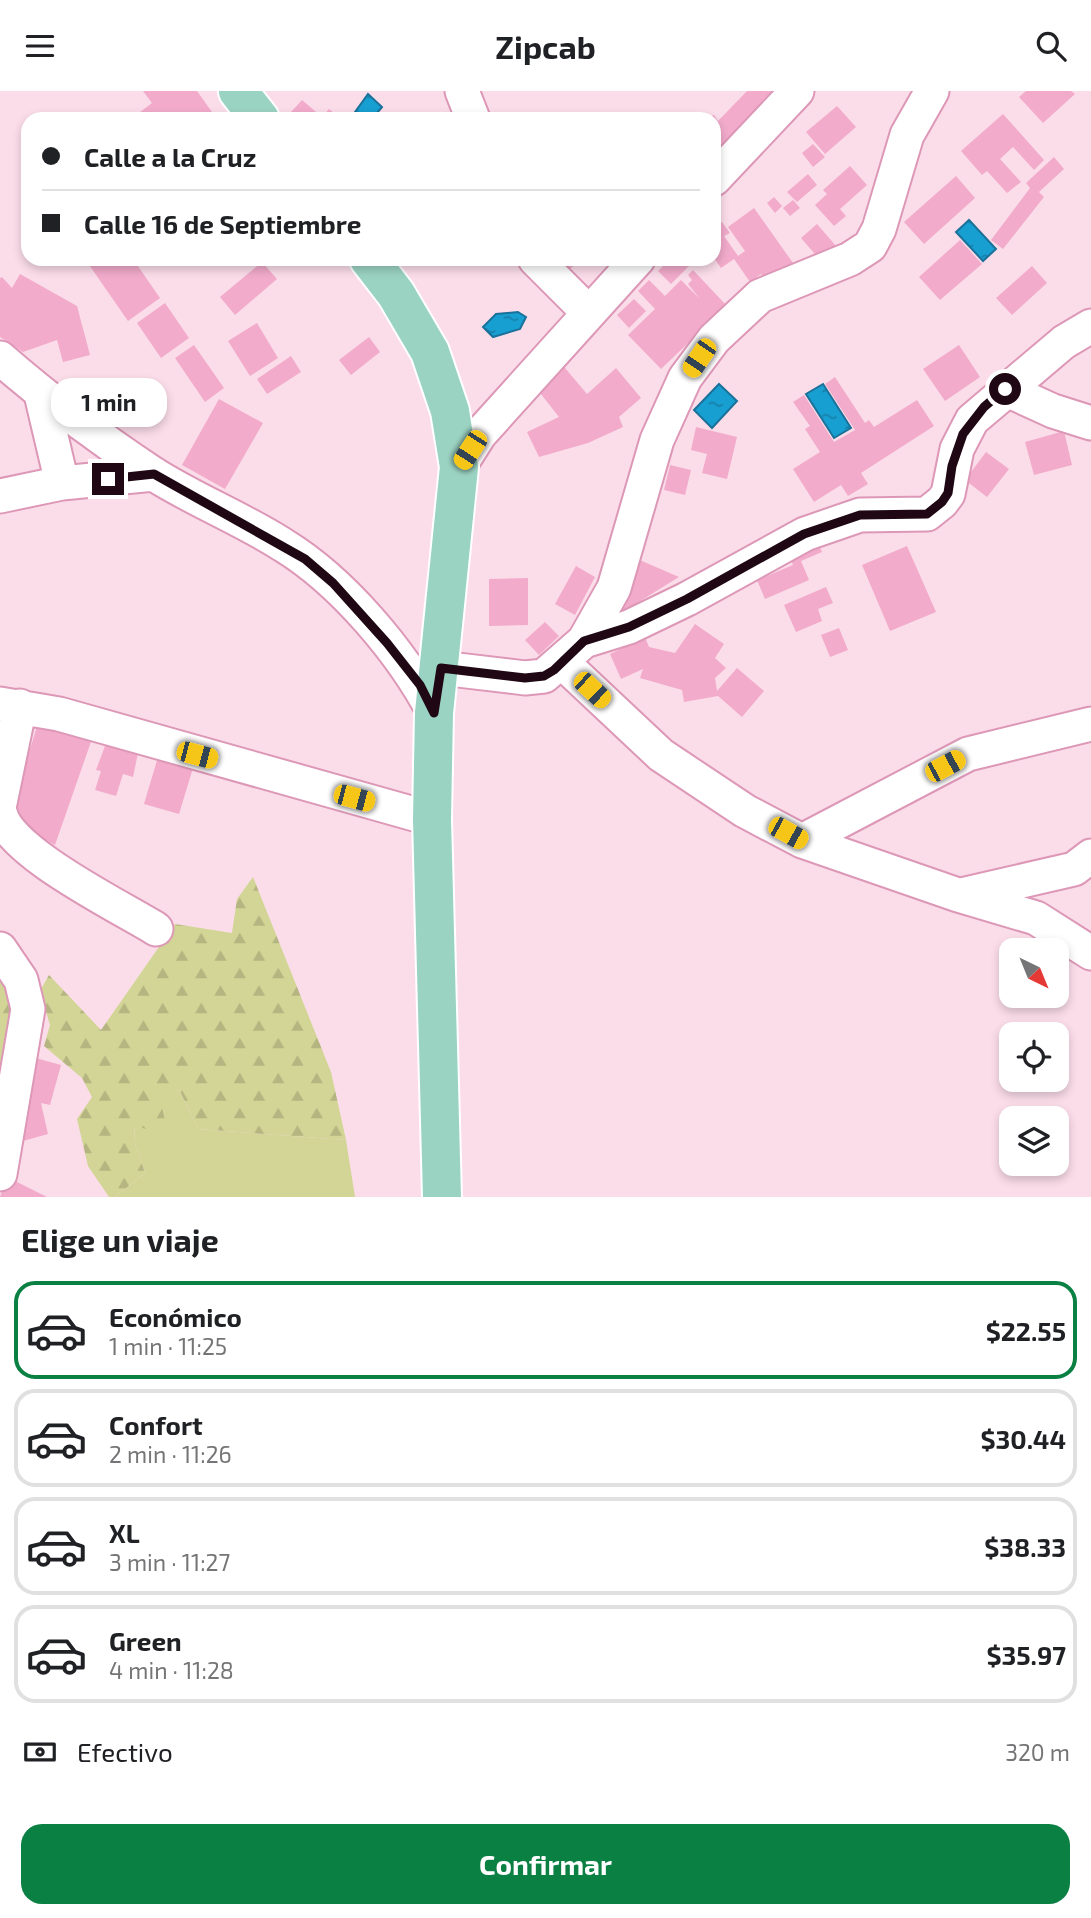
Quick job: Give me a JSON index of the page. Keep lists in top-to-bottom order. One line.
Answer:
{"north":"bottom right","page":{"header":"Zipcab","banner":["Calle a la Cruz","Calle 16 de Septiembre"],"bubble":"1 min","heading":"Elige un viaje","list":[{"name":"Económico","note":"1 min · 11:25","value":"$22.55"},{"name":"Confort","note":"2 min · 11:26","value":"$30.44"},{"name":"XL","note":"3 min · 11:27","value":"$38.33"},{"name":"Green","note":"4 min · 11:28","value":"$35.97"}],"pay":["Efectivo","320 m"],"buttons":"Confirmar"}}
